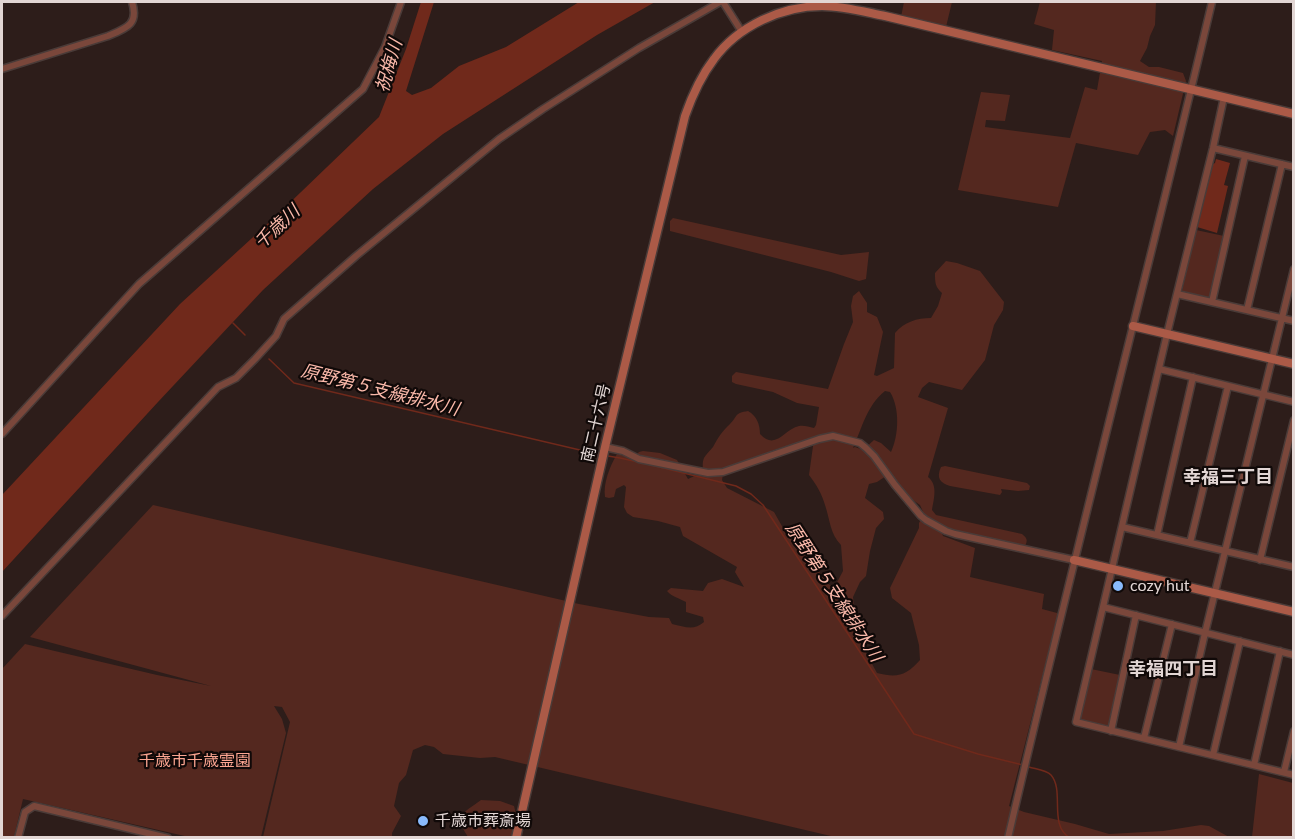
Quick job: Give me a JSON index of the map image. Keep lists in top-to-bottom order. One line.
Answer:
{"streets":{"street":["南二十六号"]},"districts":["幸福三丁目","幸福四丁目"],"water":["祝梅川","千歳川","原野第５支線排水川"],"parks":["千歳市千歳霊園"],"places":["cozy hut","千歳市葬斎場"]}
